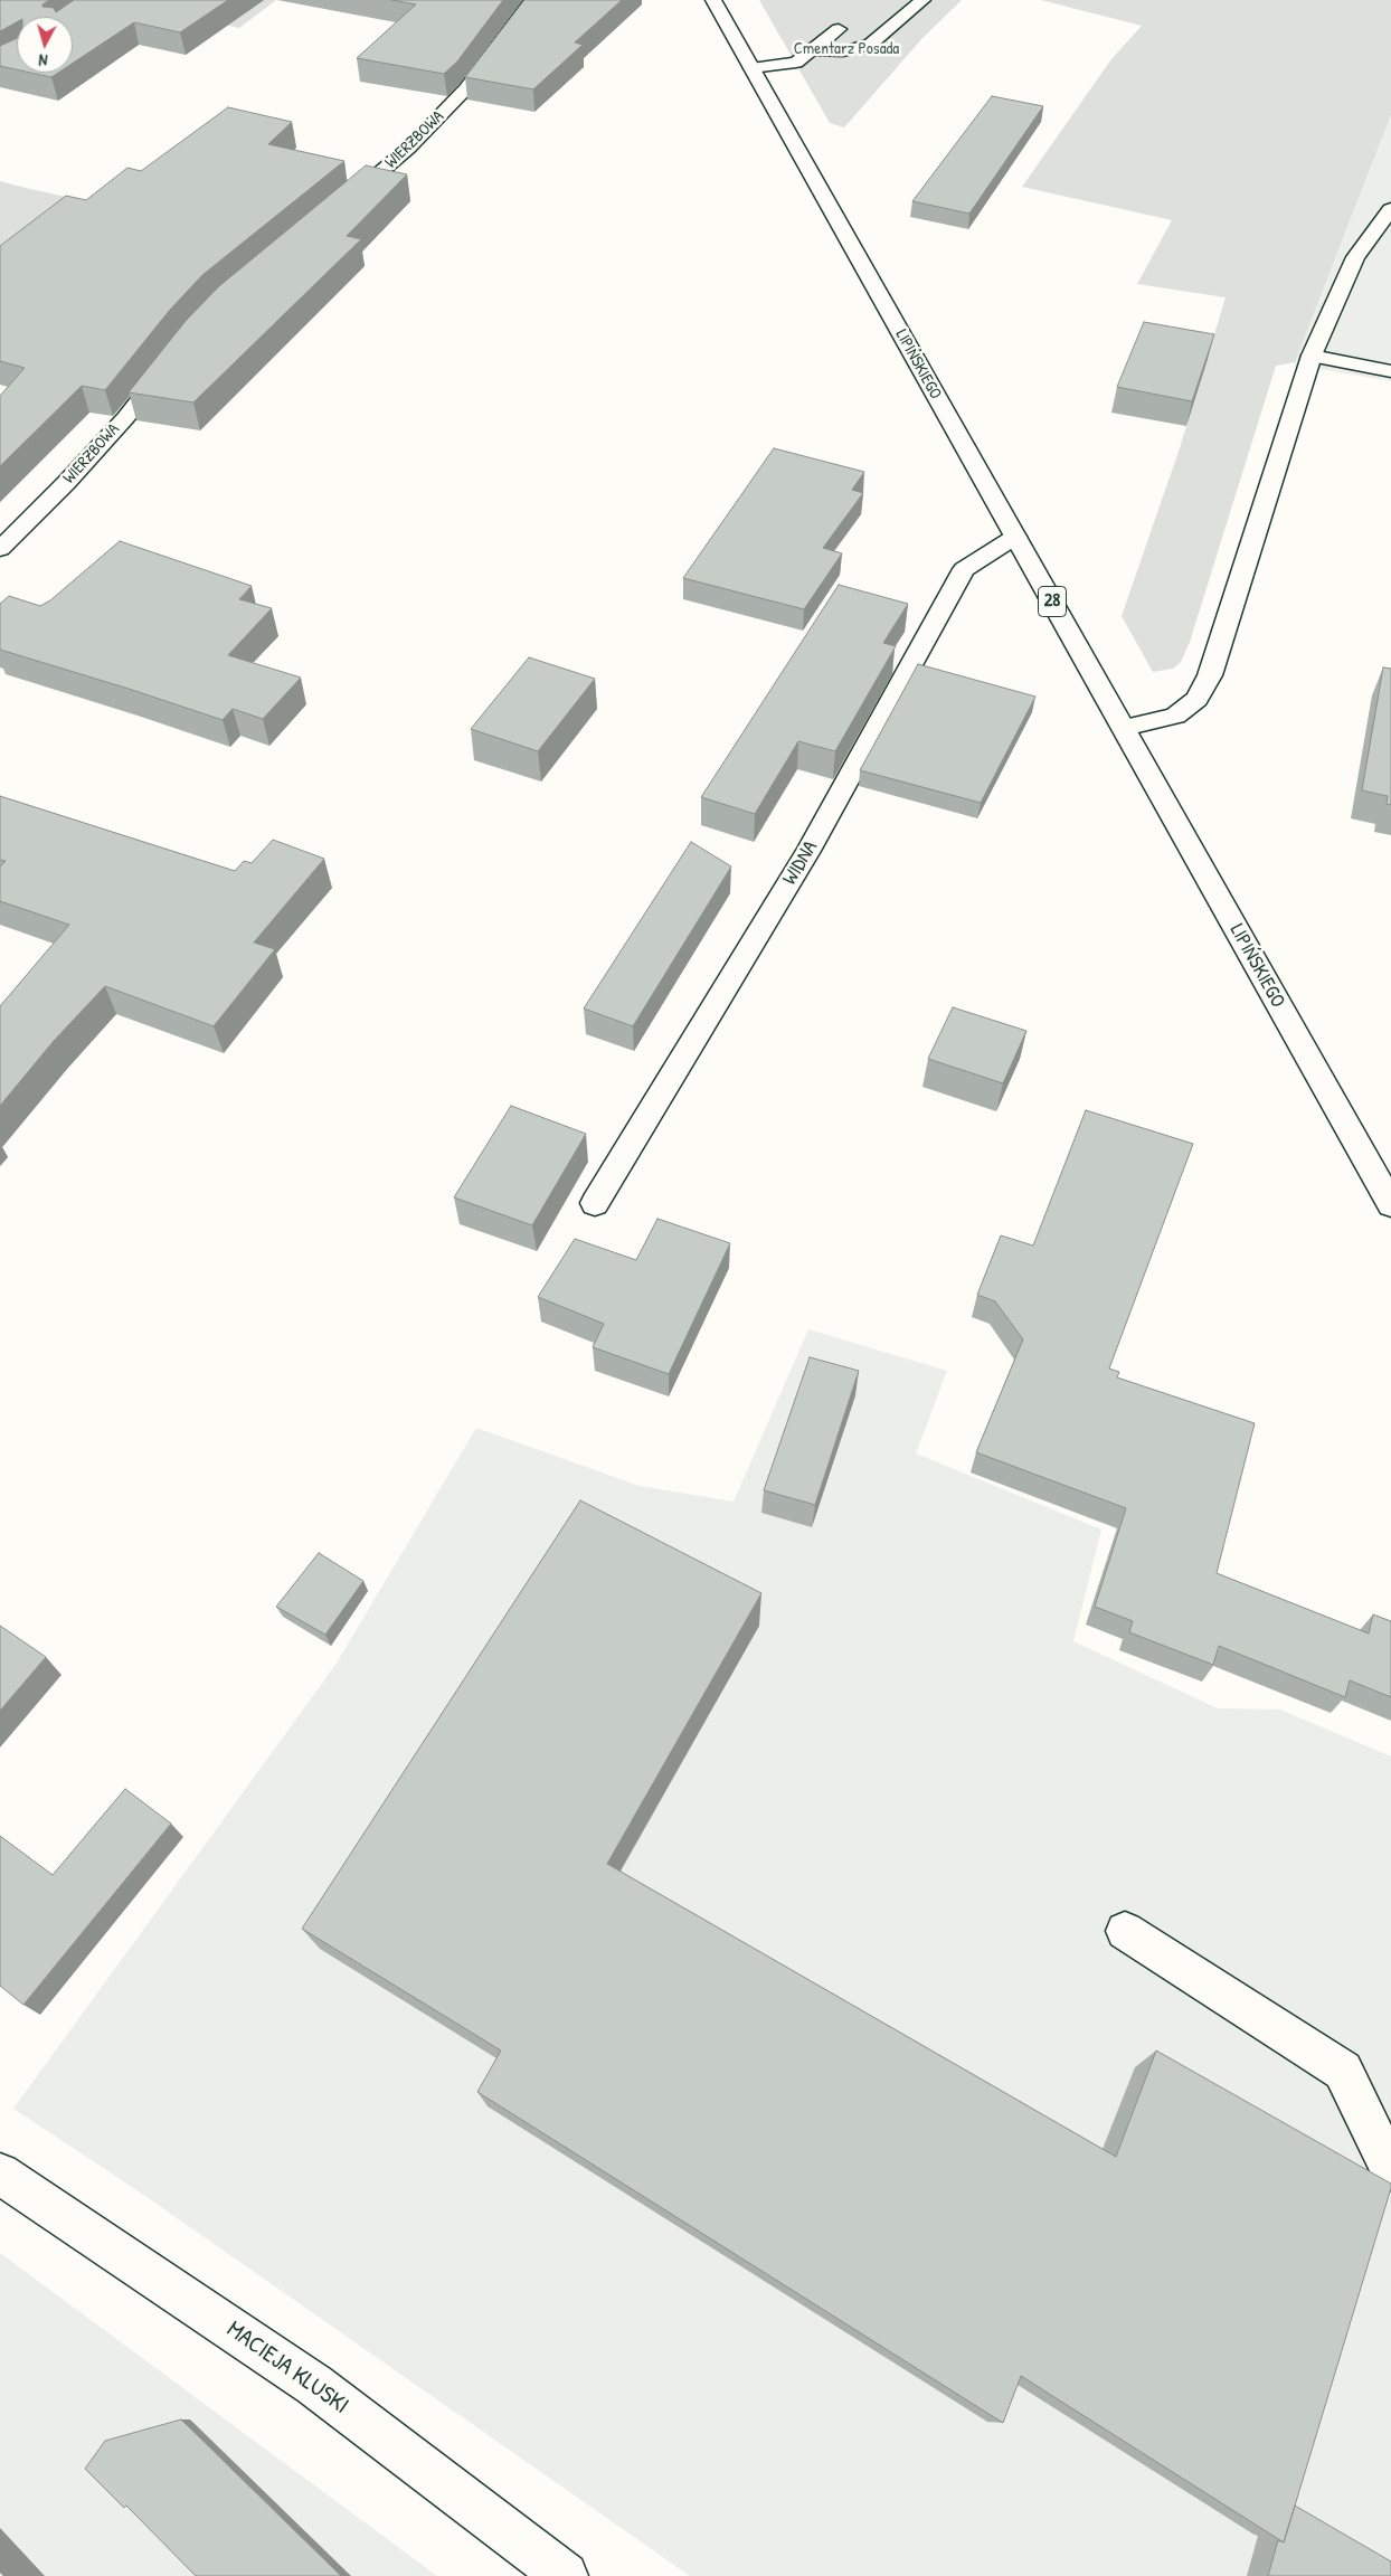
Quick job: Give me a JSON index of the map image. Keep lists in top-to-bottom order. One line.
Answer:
{"streets":{"street":["WIERZBOWA","LIPIŃSKIEGO","28","WIDNA","MACIEJA KLUSKI"]},"crossings":[["LIPIŃSKIEGO","WIDNA"]],"parks":["Cmentarz Posada"],"north":"bottom"}
